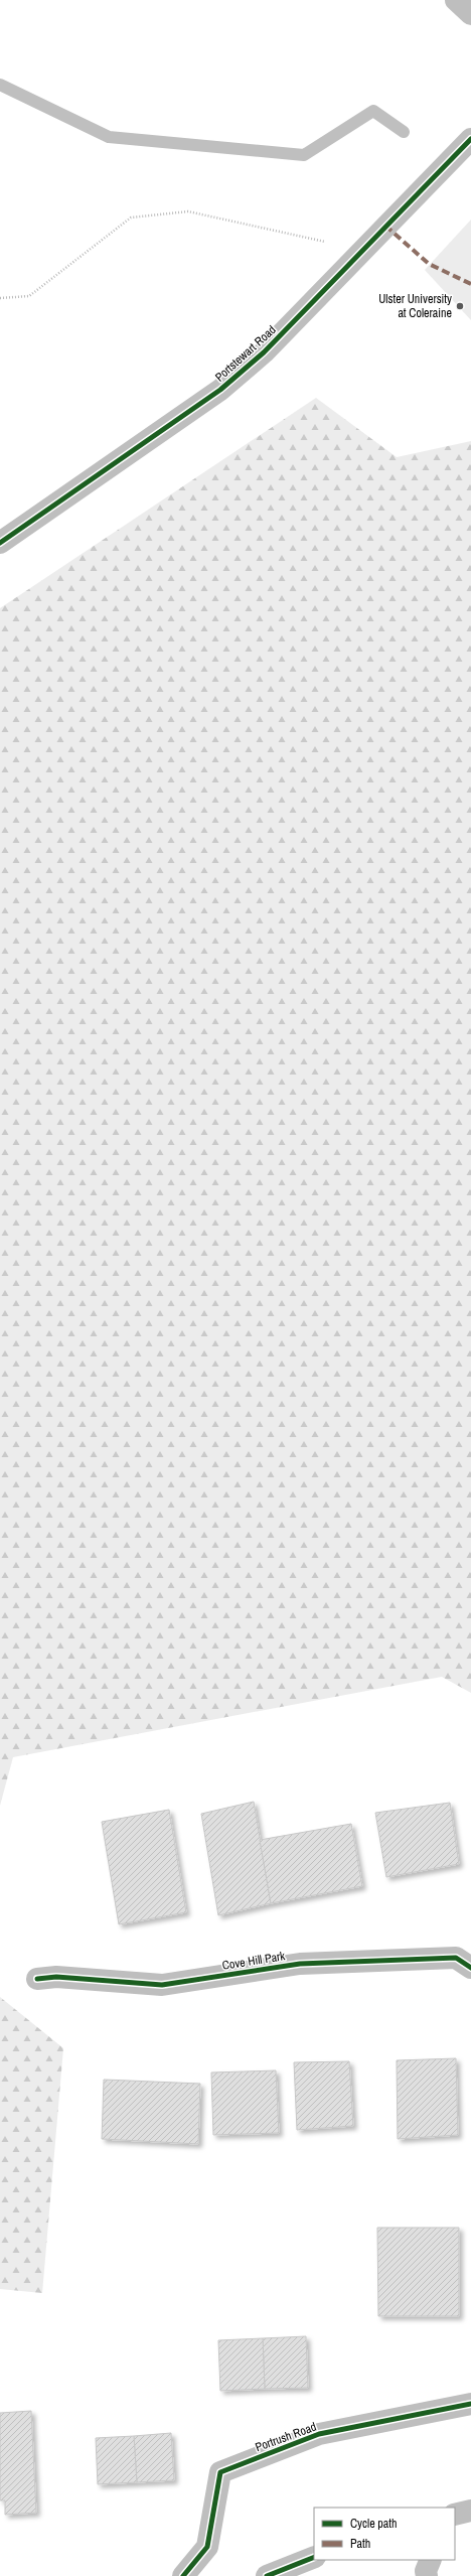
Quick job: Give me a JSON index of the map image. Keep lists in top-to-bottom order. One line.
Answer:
{"streets":{"street":["Portstewart Road","Cove Hill Park","Portrush Road"]},"places":["Ulster University at Coleraine"],"legend":["Cycle path","Path"]}
